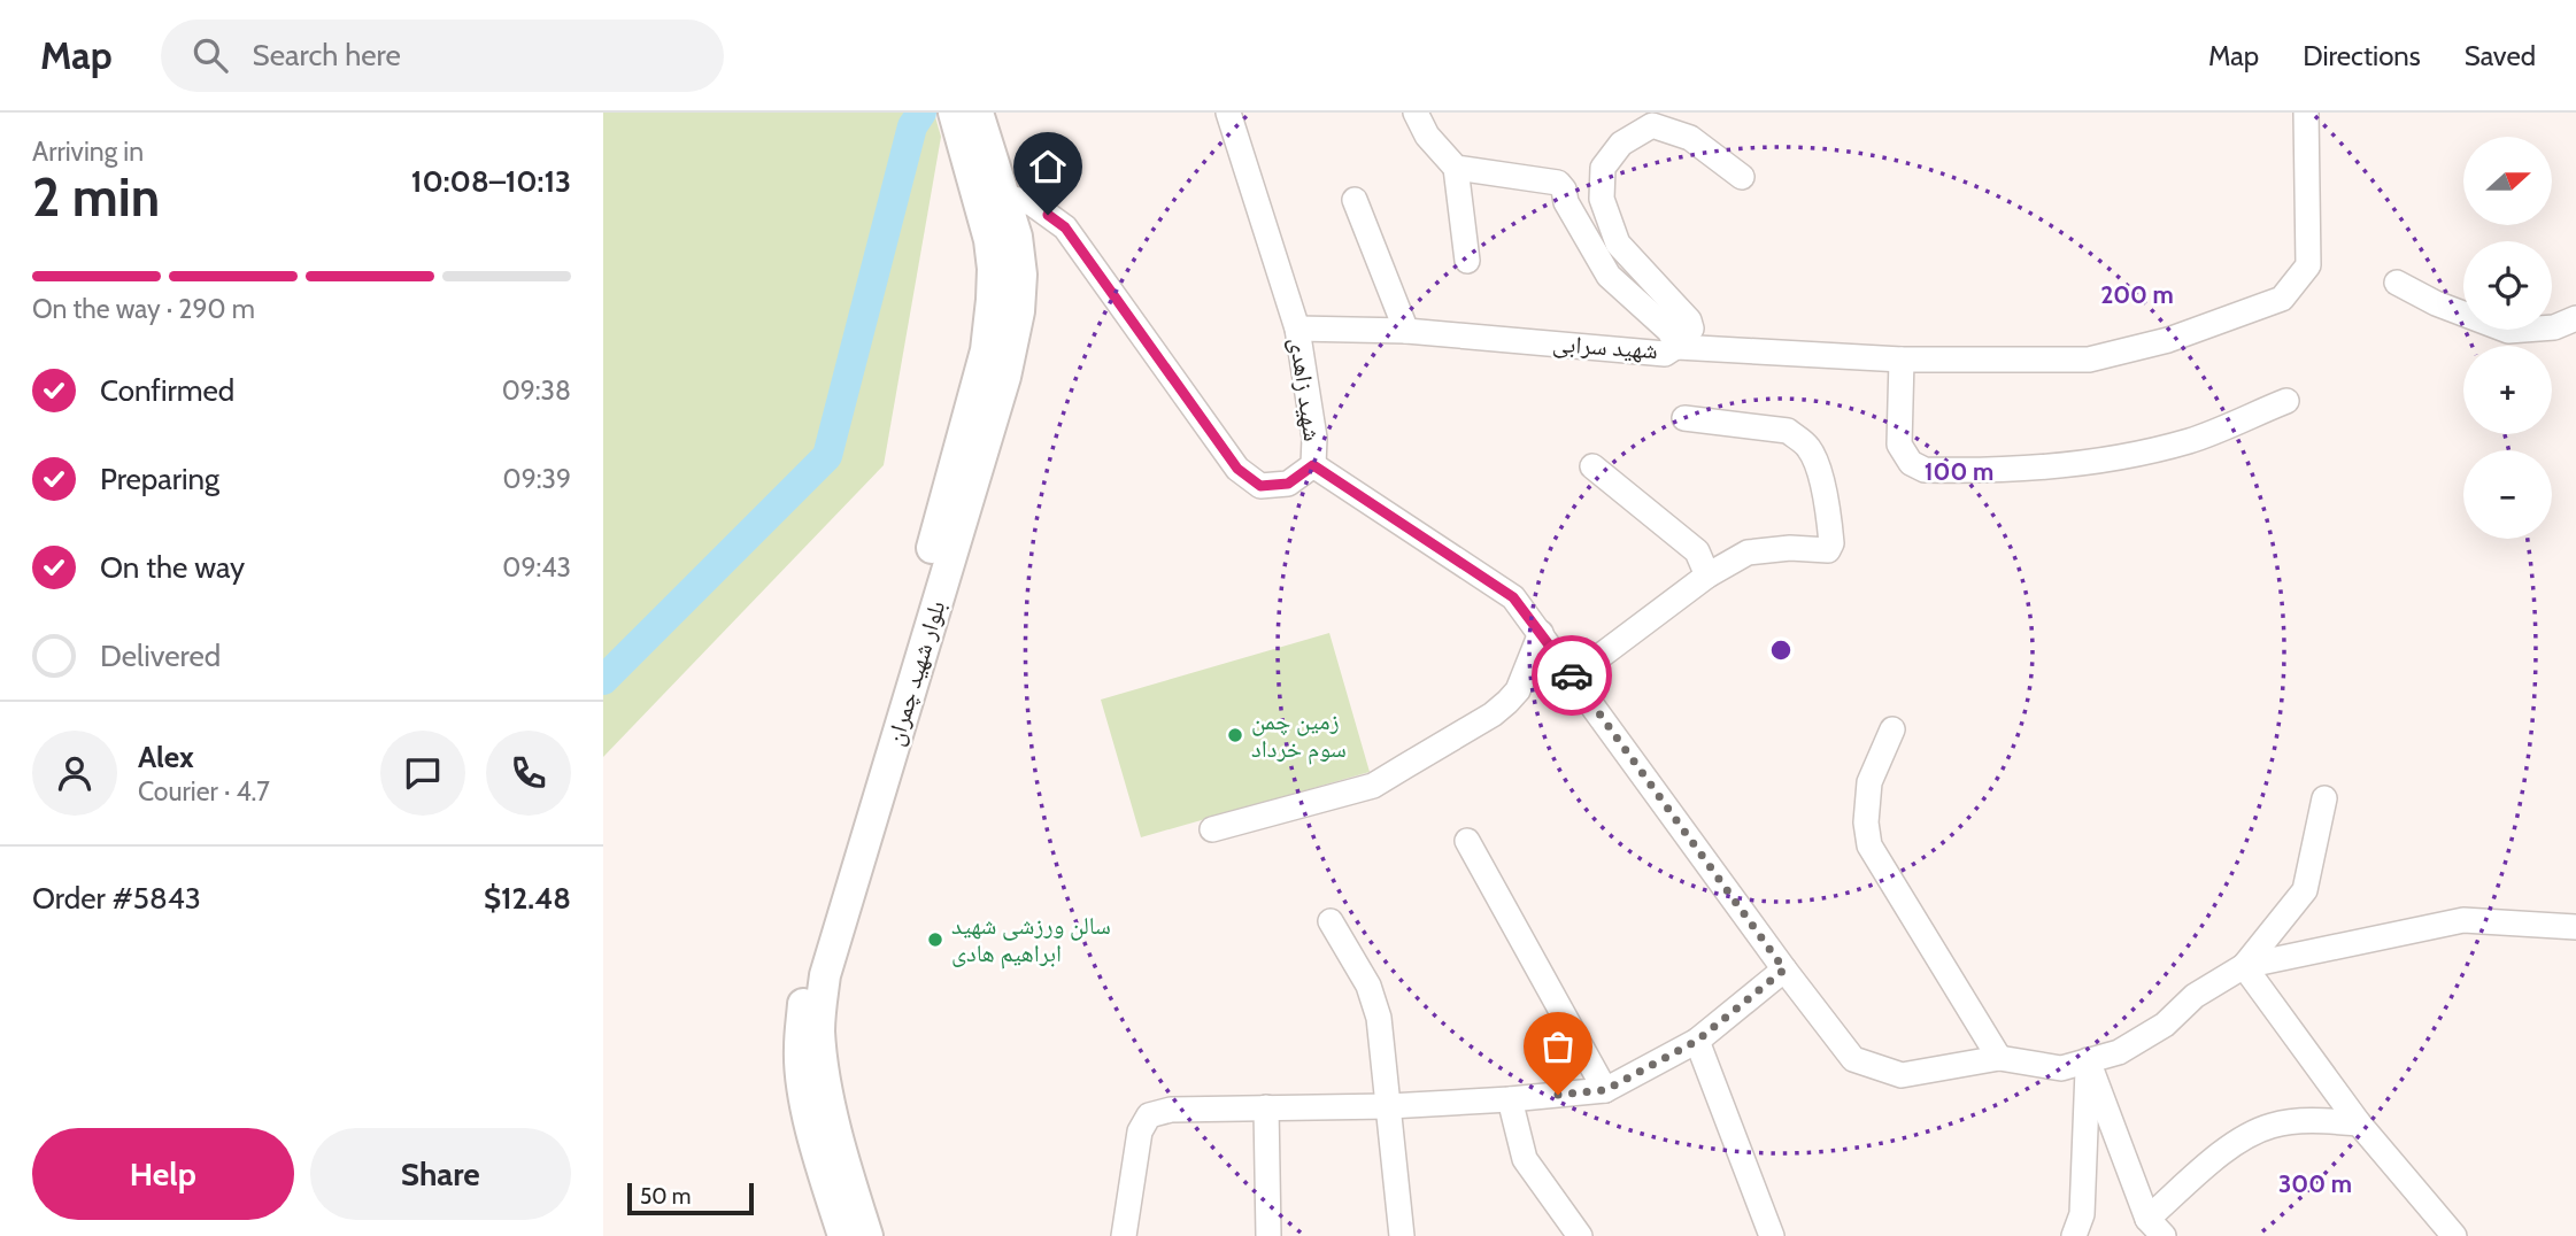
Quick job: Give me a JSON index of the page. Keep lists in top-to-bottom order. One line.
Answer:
{"streets":{"main road":["بلوار شهید چمران"],"street":["شهید سرابی","شهید زاهدی"]},"crossings":[["شهید سرابی","شهید زاهدی"],["شهید زاهدی","بلوار شهید چمران"]],"places":["زمین چمن سوم خرداد","سالن ورزشی شهید ابراهیم هادی"],"scale_bar":"50 m","north":"right","page":{"header":"Map","search":"Search here","nav":["Map","Directions","Saved"],"heading":["2 min","Arriving in","10:08–10:13"],"panel":["Alex","Courier · 4.7","Order #5843","$12.48"],"map_buttons":["+","−"],"bar":"On the way · 290 m","list":[["Confirmed","09:38"],["Preparing","09:39"],["On the way","09:43"],"Delivered"],"buttons":["Help","Share"],"scale":"50 m"},"rings":["200 m","100 m","300 m"]}
